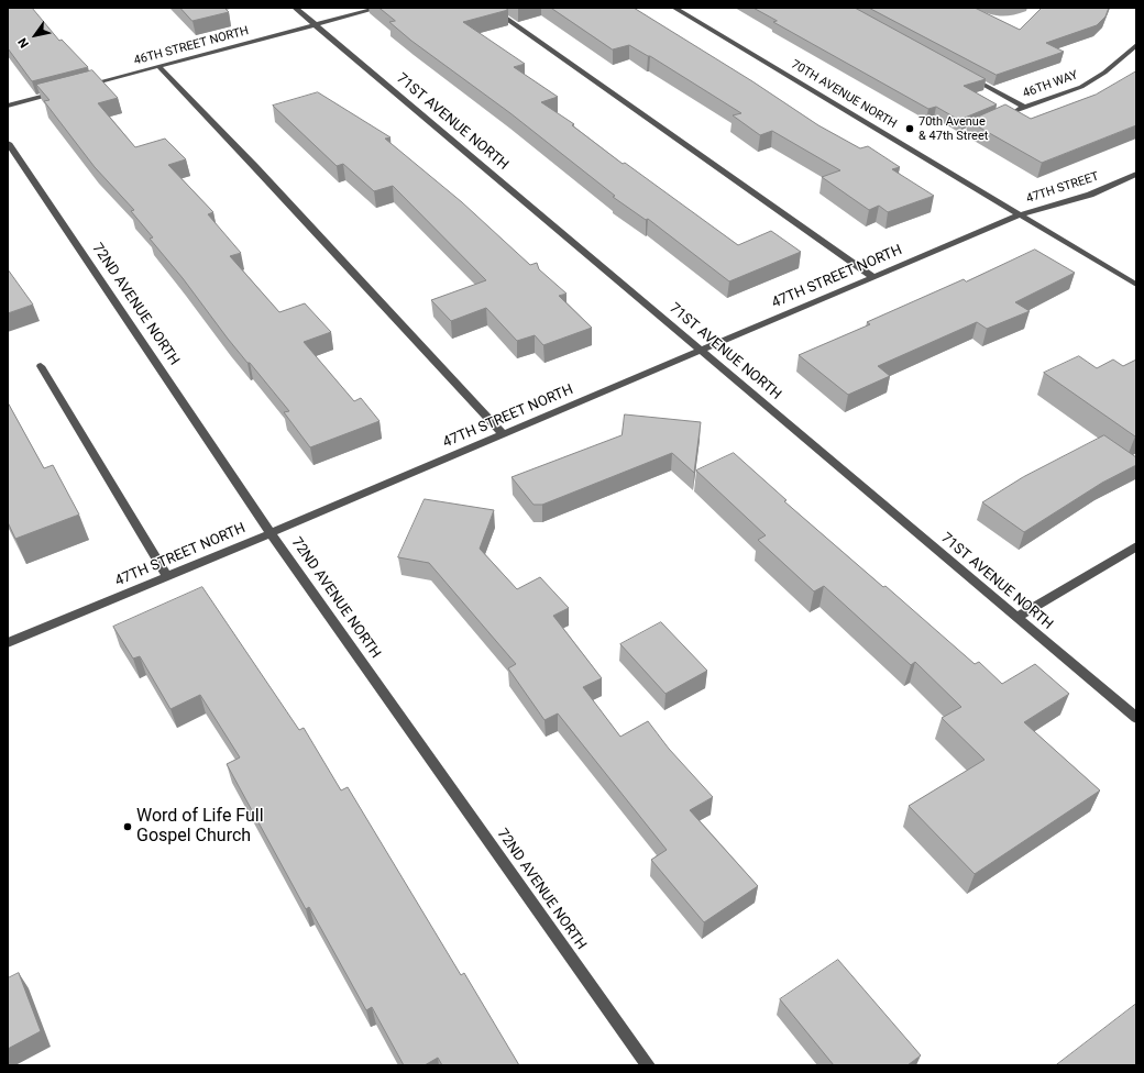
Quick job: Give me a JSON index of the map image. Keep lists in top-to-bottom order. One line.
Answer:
{"streets":{"street":["46TH STREET NORTH","46TH WAY","70TH AVENUE NORTH","71ST AVENUE NORTH","47TH STREET","47TH STREET NORTH","72ND AVENUE NORTH"]},"crossings":[["46TH STREET NORTH","71ST AVENUE NORTH"],["70TH AVENUE NORTH","47TH STREET"],["70TH AVENUE NORTH","47TH STREET NORTH"],["71ST AVENUE NORTH","47TH STREET NORTH"],["47TH STREET","47TH STREET NORTH"],["47TH STREET NORTH","72ND AVENUE NORTH"]],"places":["70th Avenue & 47th Street","Word of Life Full Gospel Church"],"north":"bottom left"}
